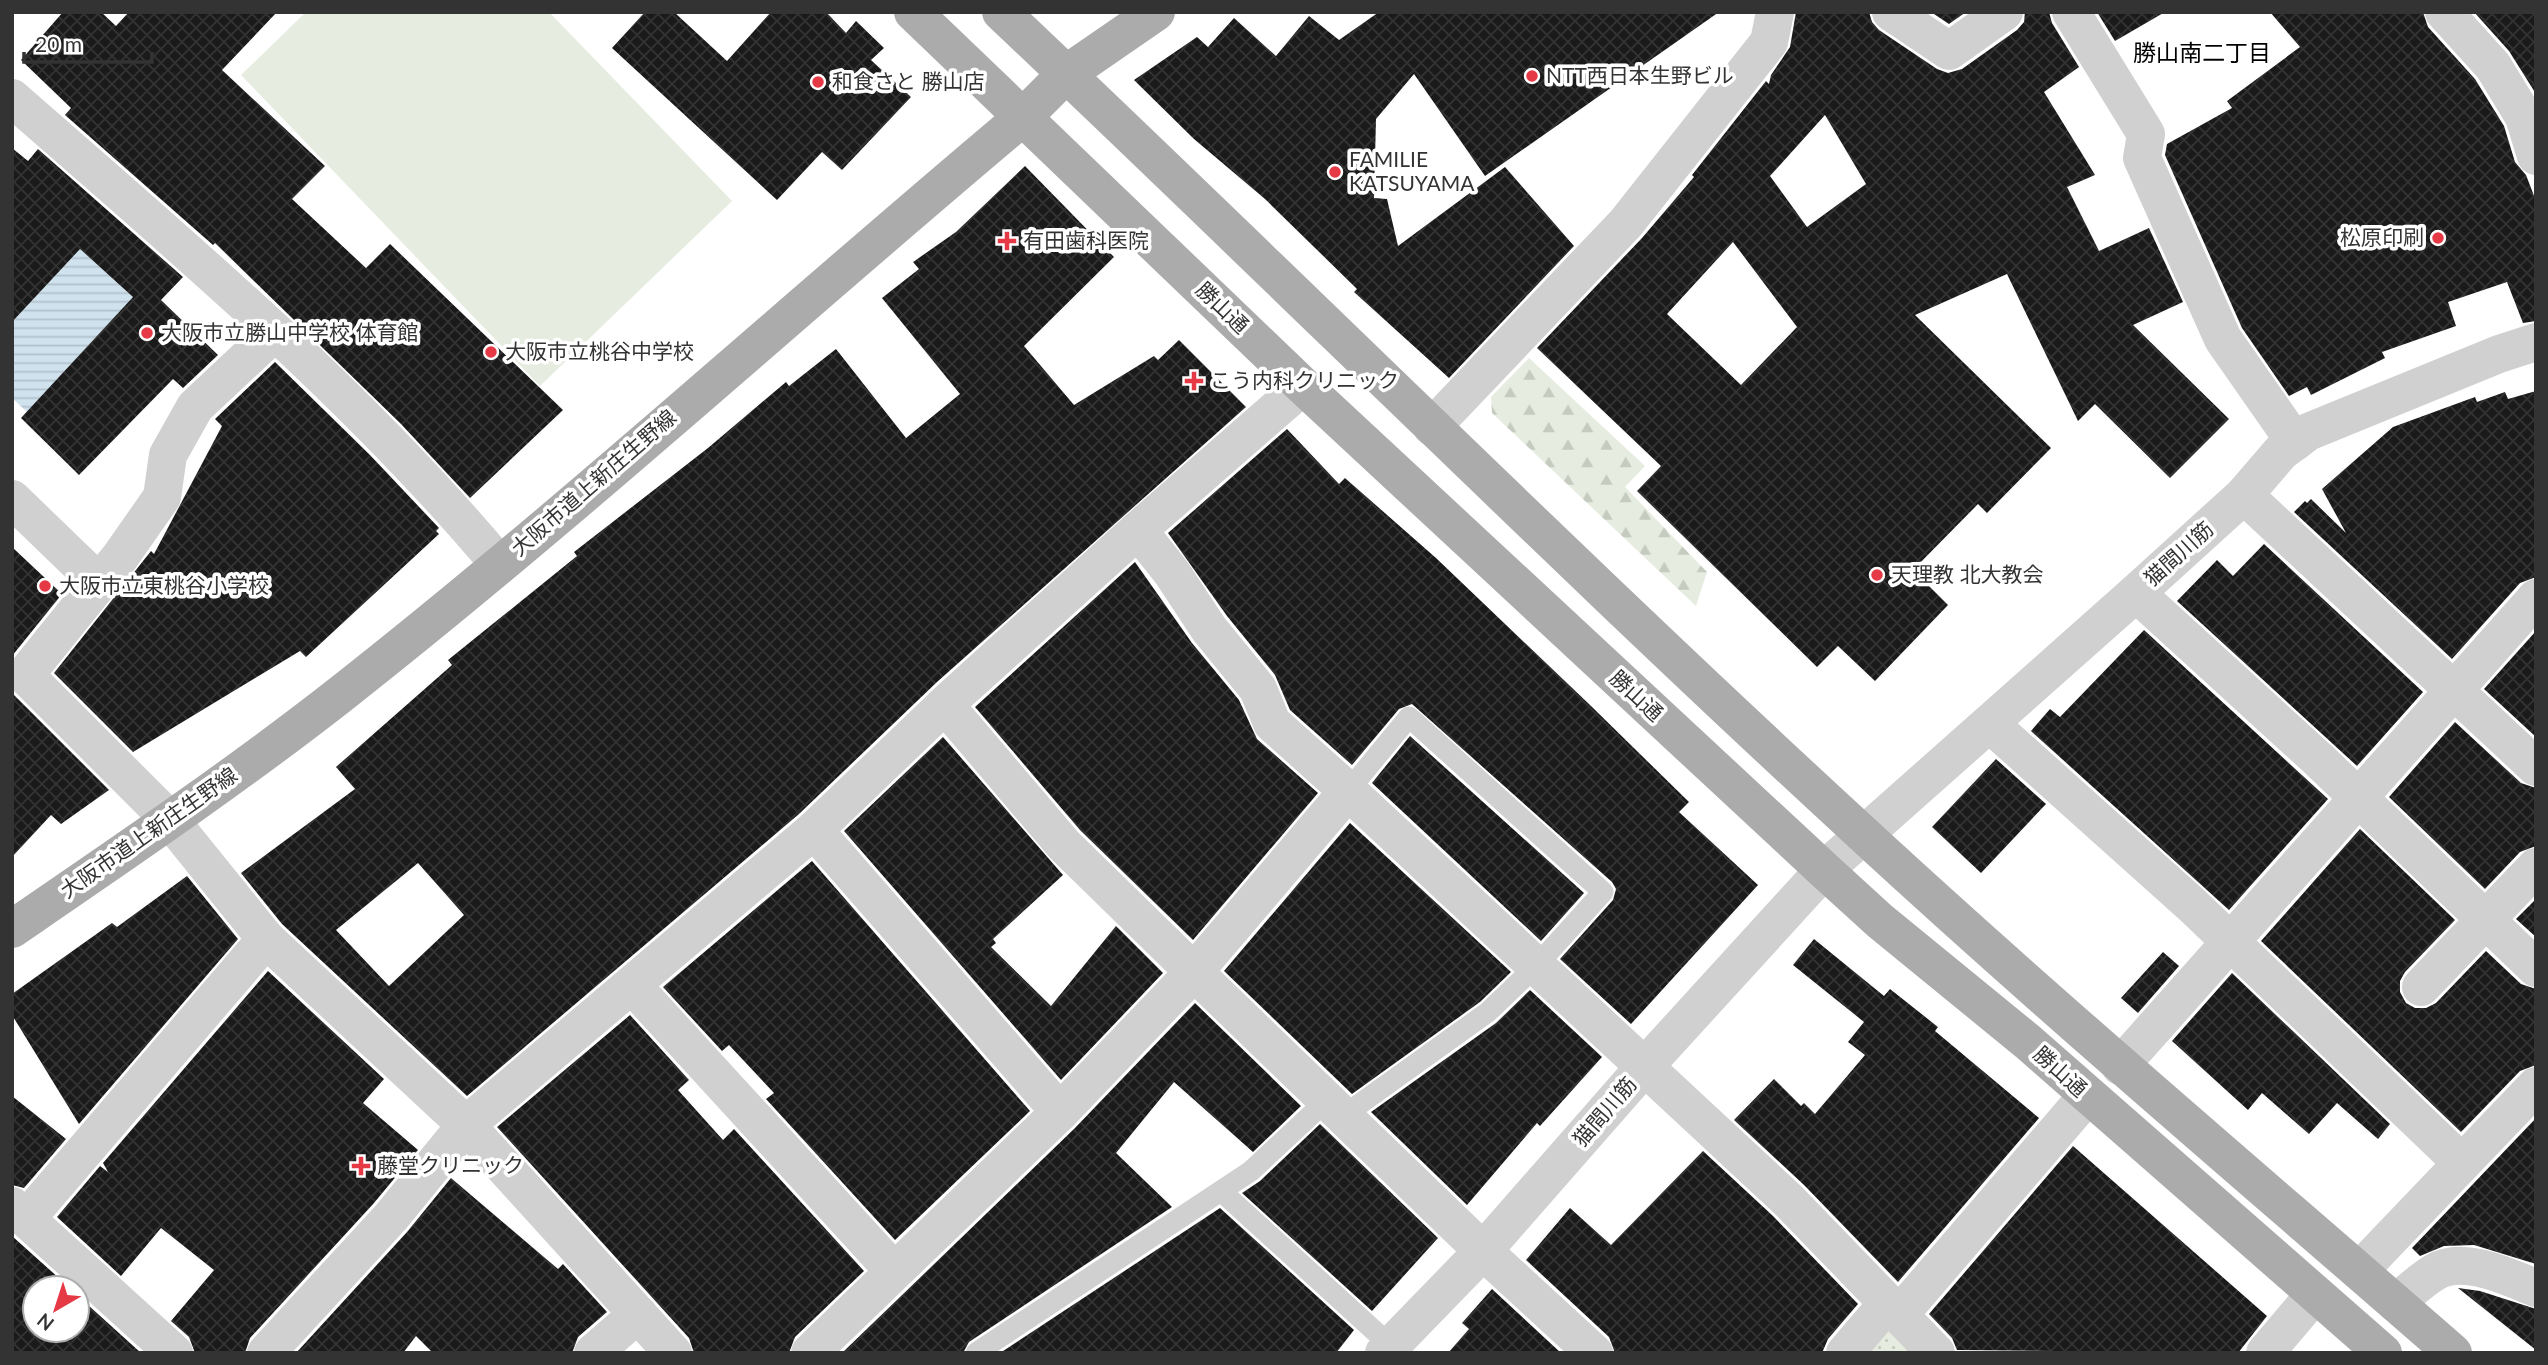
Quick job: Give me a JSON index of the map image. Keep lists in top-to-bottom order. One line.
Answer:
{"streets":{"main road":["勝山通","大阪市道上新庄生野線"],"street":["猫間川筋"]},"crossings":[["勝山通","大阪市道上新庄生野線"],["勝山通","猫間川筋"]],"districts":["勝山南二丁目"],"places":{"other":["NTT西日本生野ビル","和食さと 勝山店","FAMILIE KATSUYAMA","松原印刷","大阪市立勝山中学校 体育館","大阪市立桃谷中学校","天理教 北大教会","大阪市立東桃谷小学校"],"health":["有田歯科医院","こう内科クリニック","藤堂クリニック"]},"scale_bar":"20 m","north":"bottom left"}
